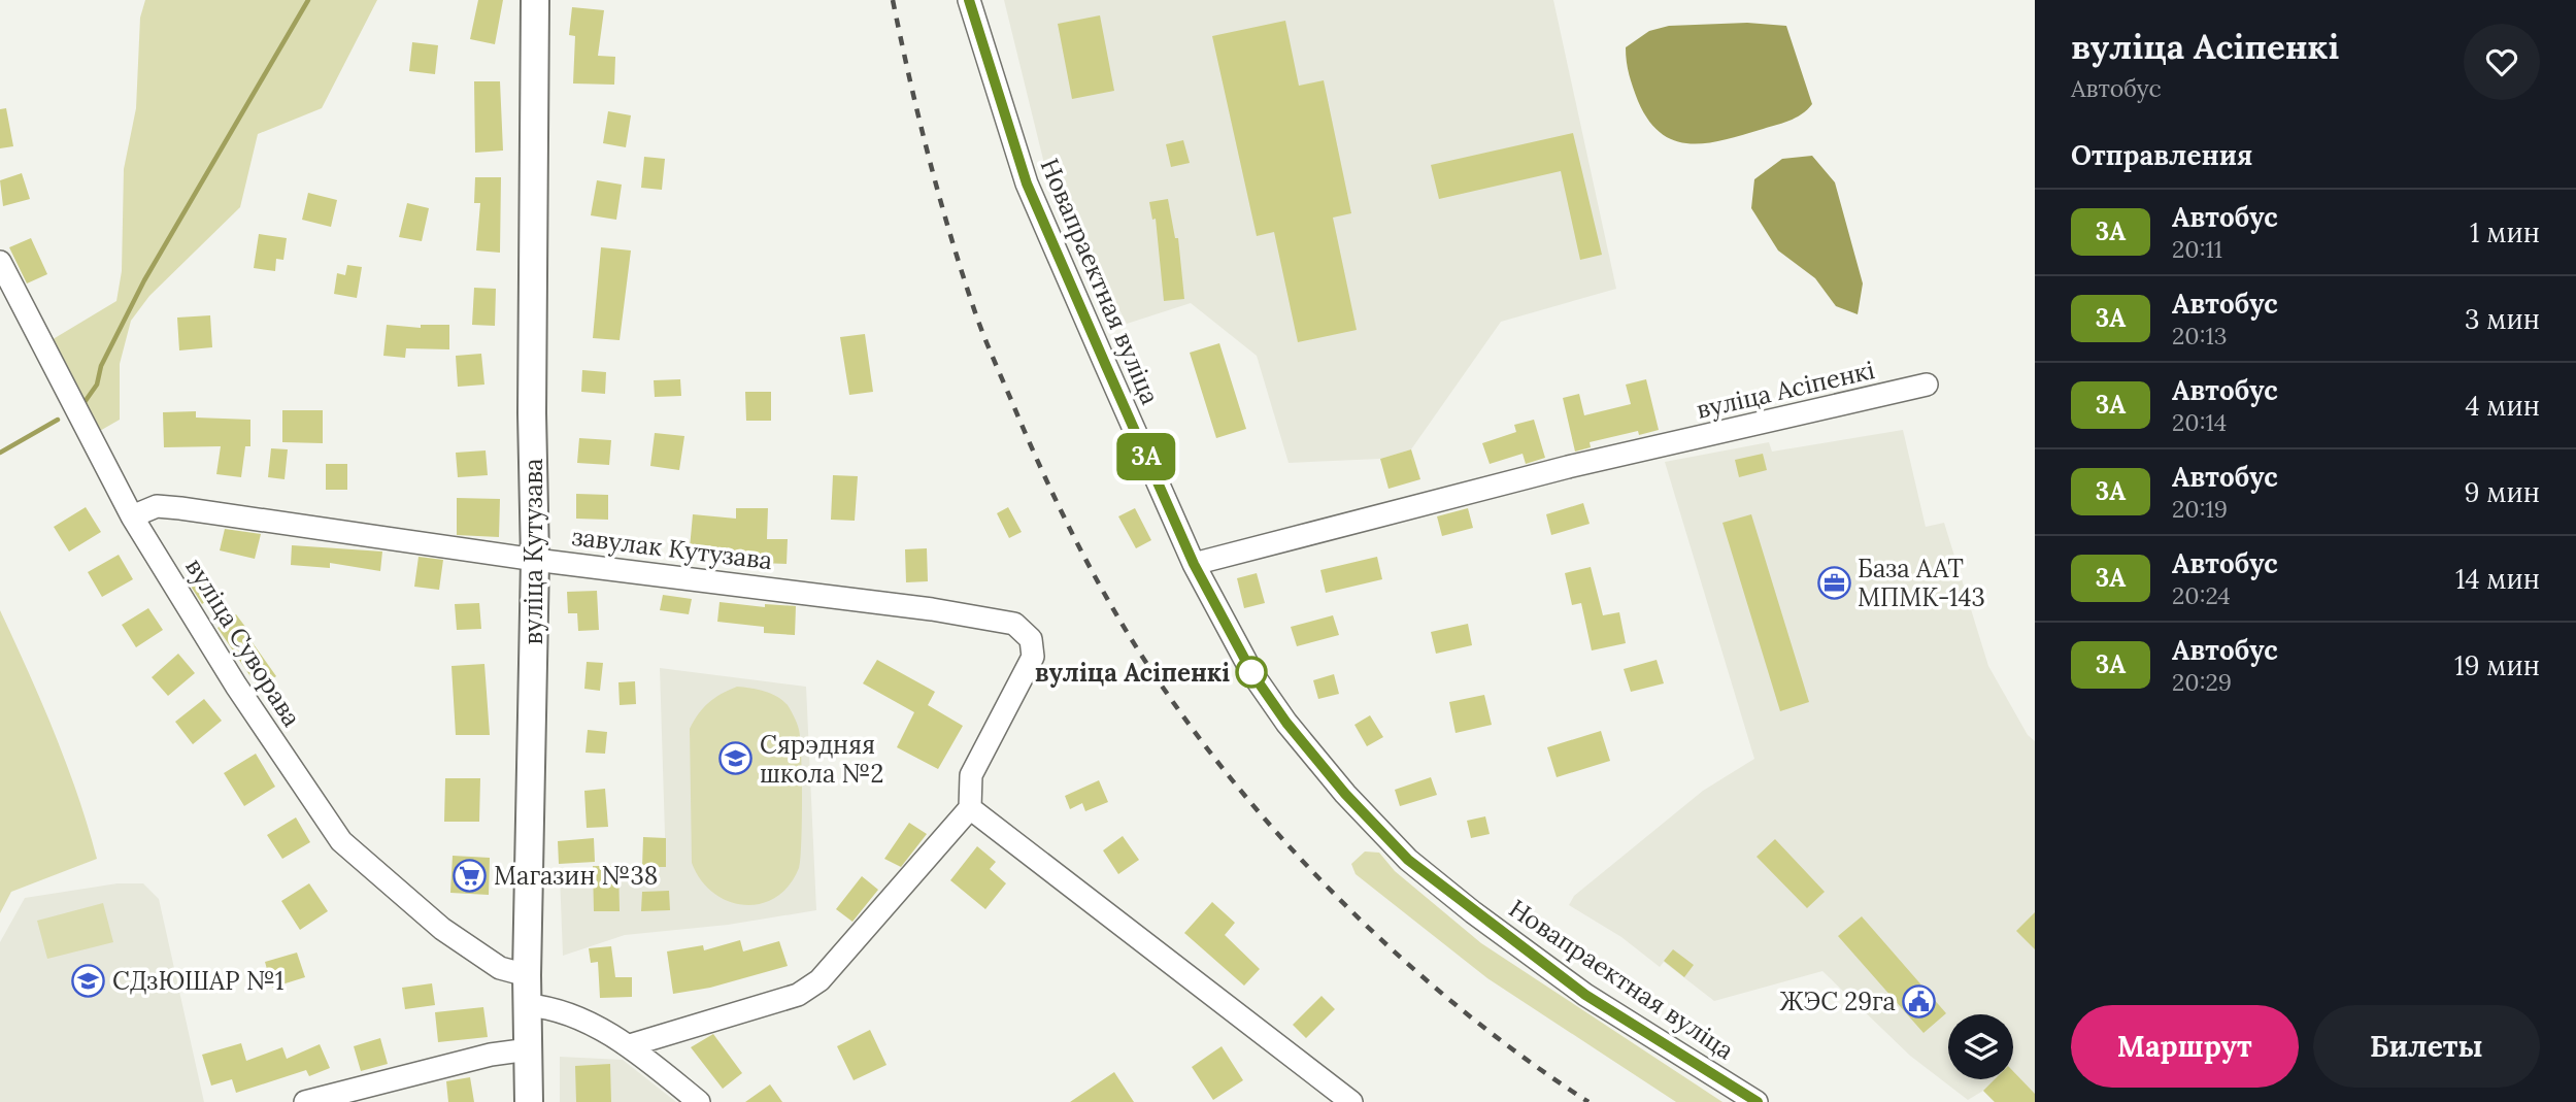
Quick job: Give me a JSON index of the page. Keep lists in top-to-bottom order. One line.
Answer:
{"streets":{"main road":["вуліца Кутузава"],"street":["Новапраектная вуліца","вуліца Асіпенкі","завулак Кутузава","вуліца Суворава"]},"crossings":[["Новапраектная вуліца","вуліца Асіпенкі"],["завулак Кутузава","вуліца Кутузава"],["завулак Кутузава","вуліца Суворава"],["вуліца Кутузава","вуліца Суворава"]],"places":{"office":["База ААТ МПМК-143"],"other":["вуліца Асіпенкі"],"school or university":["Сярэдняя школа №2","СДзЮШАР №1"],"supermarket":["Магазин №38"],"public building":["ЖЭС 29га"]},"lines":["bus line 3А"],"page":{"on_map":"3А","heading":[["вуліца Асіпенкі","Автобус"],"Отправления"],"list":[{"mark":"3А","name":"Автобус","note":"20:11","value":"1 мин"},{"mark":"3А","name":"Автобус","note":"20:13","value":"3 мин"},{"mark":"3А","name":"Автобус","note":"20:14","value":"4 мин"},{"mark":"3А","name":"Автобус","note":"20:19","value":"9 мин"},{"mark":"3А","name":"Автобус","note":"20:24","value":"14 мин"},{"mark":"3А","name":"Автобус","note":"20:29","value":"19 мин"}],"buttons":["Маршрут","Билеты"]}}
